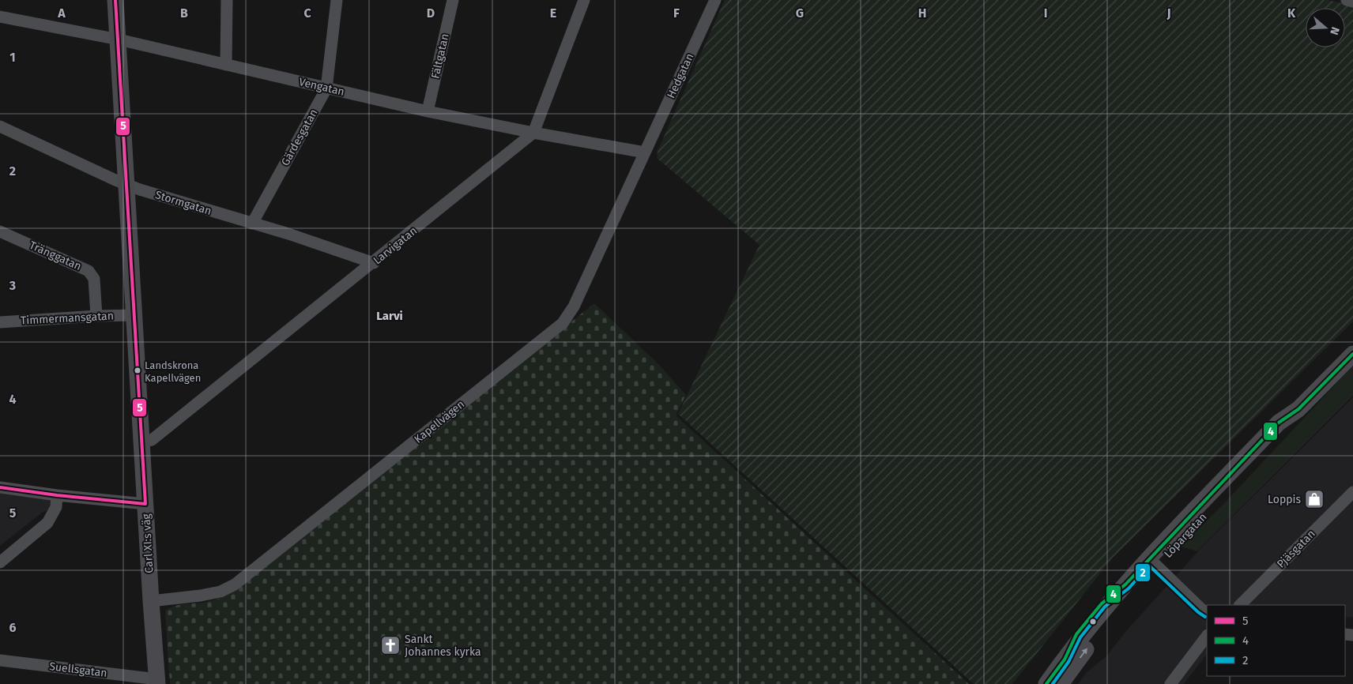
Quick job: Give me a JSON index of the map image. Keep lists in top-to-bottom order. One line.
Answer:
{"streets":{"street":["Fältgatan","Hedgatan","Vengatan","Gärdesgatan","Stormgatan","Larvigatan","Tränggatan","Timmermansgatan","Kapellvägen","Löpargatan","Carl XI:s väg","Pjäsgatan","Suellsgatan"]},"crossings":[["Fältgatan","Vengatan"],["Hedgatan","Vengatan"],["Hedgatan","Kapellvägen"],["Vengatan","Gärdesgatan"],["Vengatan","Larvigatan"],["Vengatan","Kapellvägen"],["Vengatan","Carl XI:s väg"],["Gärdesgatan","Stormgatan"],["Stormgatan","Larvigatan"],["Stormgatan","Carl XI:s väg"],["Larvigatan","Carl XI:s väg"],["Tränggatan","Timmermansgatan"],["Timmermansgatan","Carl XI:s väg"],["Kapellvägen","Carl XI:s väg"],["Carl XI:s väg","Suellsgatan"]],"districts":["Larvi"],"places":{"other":["Landskrona Kapellvägen"],"shop":["Loppis"],"church":["Sankt Johannes kyrka"]},"lines":["transit line 5","transit line 4","transit line 2"],"legend":["5","4","2"],"north":"right","grid":{"columns":["A","B","C","D","E","F","G","H","I","J","K"],"rows":["1","2","3","4","5","6"]}}
